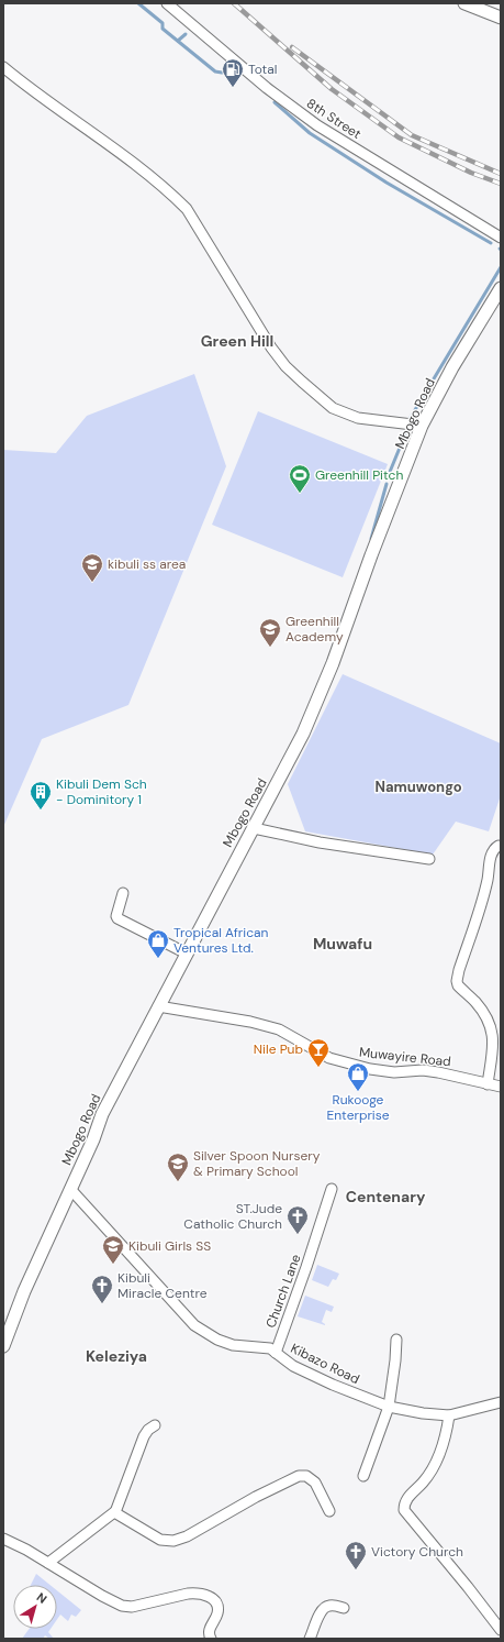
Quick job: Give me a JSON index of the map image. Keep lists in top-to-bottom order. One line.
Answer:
{"streets":{"street":["8th Street","Mbogo Road","Muwayire Road","Church Lane","Kibazo Road"]},"crossings":[["Mbogo Road","Muwayire Road"],["Mbogo Road","Kibazo Road"],["Church Lane","Kibazo Road"]],"districts":["Green Hill","Namuwongo","Muwafu","Centenary","Keleziya"],"places":{"fuel station":["Total"],"sports":["Greenhill Pitch"],"school or university":["kibuli ss area","Greenhill Academy","Silver Spoon Nursery & Primary School","Kibuli Girls SS"],"building":["Kibuli Dem Sch - Dominitory 1"],"shop":["Tropical African Ventures Ltd.","Rukooge Enterprise"],"bar":["Nile Pub"],"church":["ST.Jude Catholic Church","Kibuli Miracle Centre","Victory Church"]},"north":"top right"}
